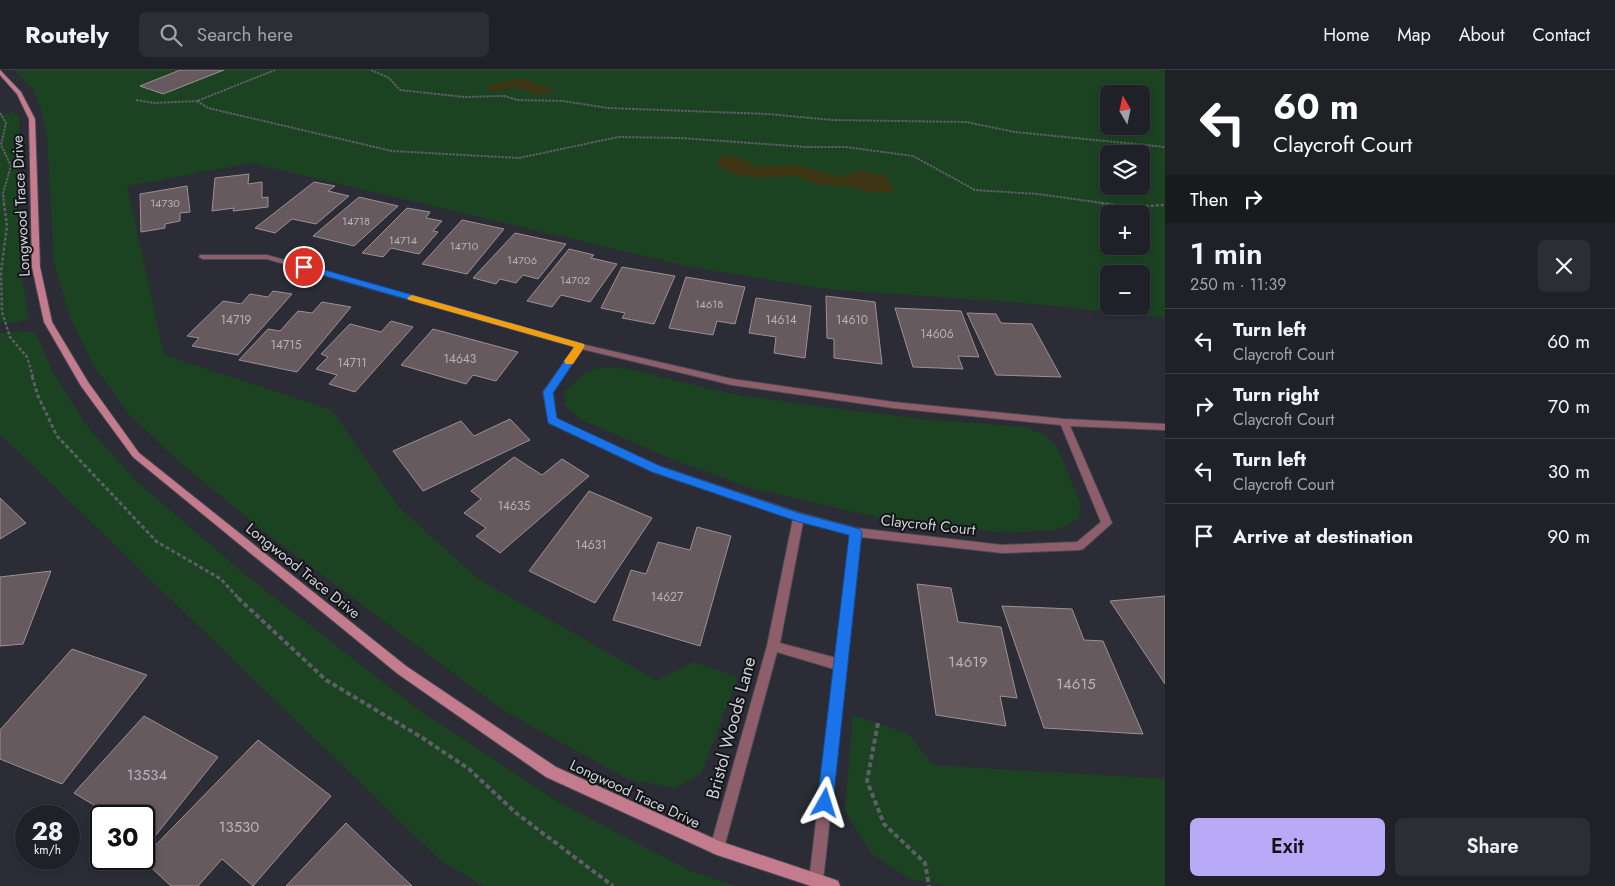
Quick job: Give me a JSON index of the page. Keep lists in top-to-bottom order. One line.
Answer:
{"streets":{"street":["Longwood Trace Drive","Claycroft Court","Bristol Woods Lane"]},"crossings":[["Longwood Trace Drive","Bristol Woods Lane"],["Claycroft Court","Bristol Woods Lane"]],"house_numbers":["14730","14718","14714","14710","14706","14702","14618","14719","14614","14610","14606","14715","14643","14711","14635","14631","14627","14619","14615","13534","13530"],"north":"top","page":{"header":"Routely","search":"Search here","nav":["Home","Map","About","Contact"],"turn":["60 m","Claycroft Court"],"map_buttons":["+","−"],"then":"Then","heading":["1 min","250 m · 11:39"],"list":[{"name":"Turn left","note":"Claycroft Court","value":"60 m"},{"name":"Turn right","note":"Claycroft Court","value":"70 m"},{"name":"Turn left","note":"Claycroft Court","value":"30 m"},{"name":"Arrive at destination","value":"90 m"}],"speed":"28 km/h","limit":"30","buttons":["Exit","Share"]}}
